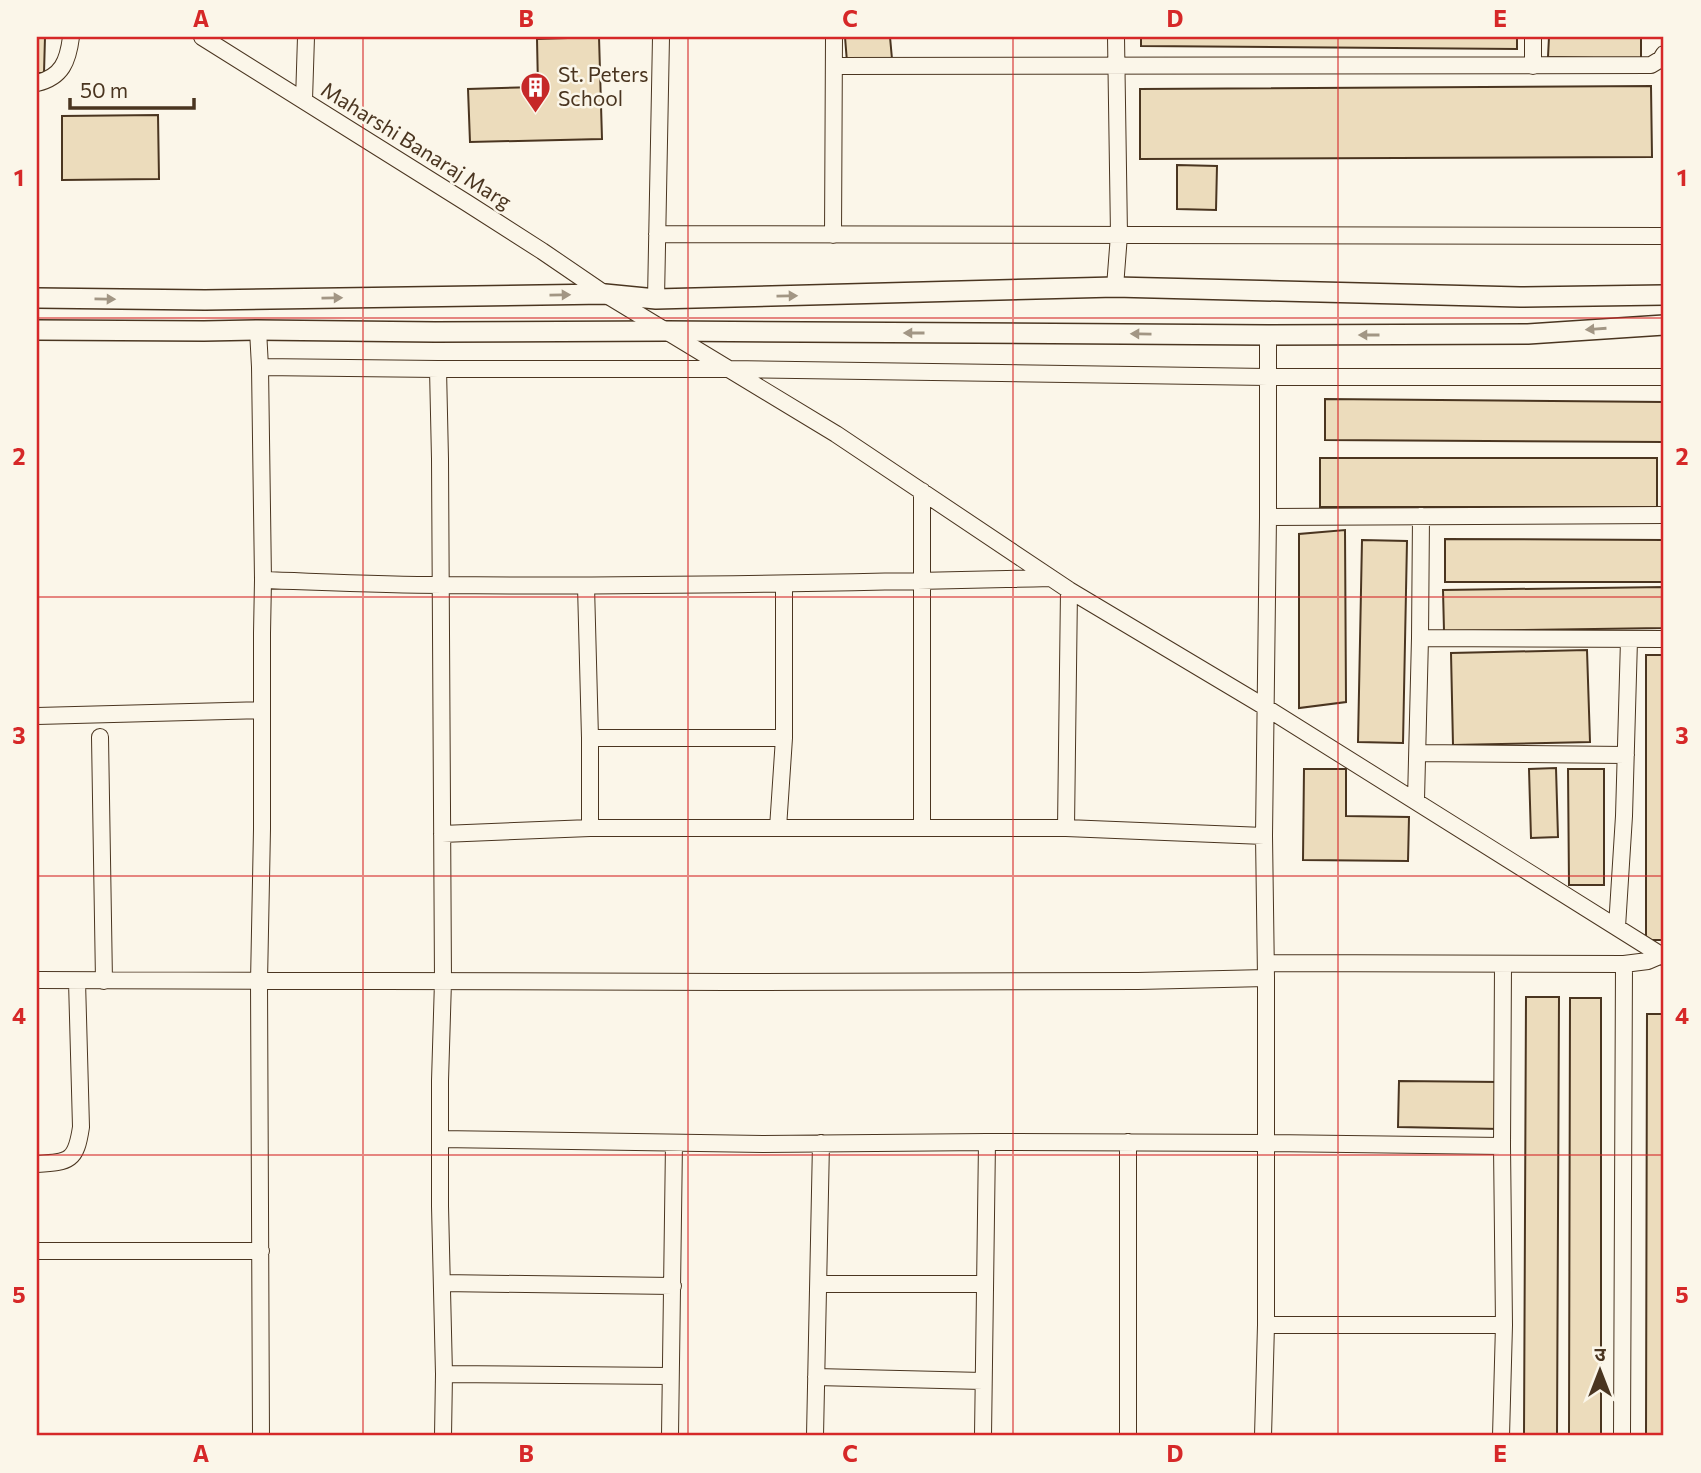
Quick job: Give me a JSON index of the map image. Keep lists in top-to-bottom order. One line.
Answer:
{"streets":{"street":["Maharshi Banaraj Marg"]},"places":{"building":["St. Peters School"]},"scale_bar":"50 m","north":"top","grid":{"columns":["A","B","C","D","E"],"rows":["1","2","3","4","5"]}}
